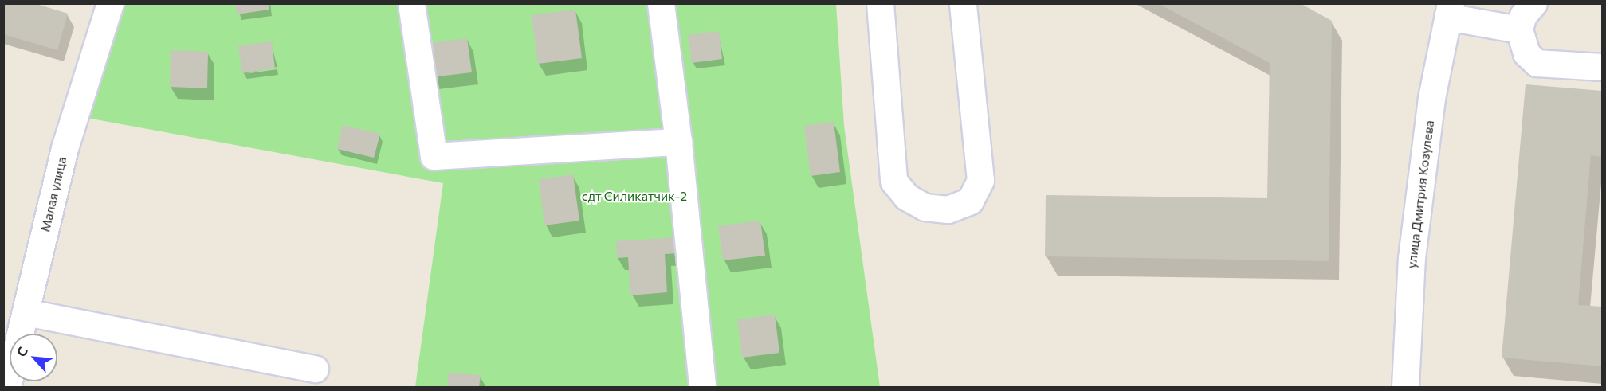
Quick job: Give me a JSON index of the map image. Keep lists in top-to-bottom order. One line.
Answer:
{"streets":{"street":["Малая улица","улица Дмитрия Козулева"]},"parks":["сдт Силикатчик-2"],"north":"top left"}
